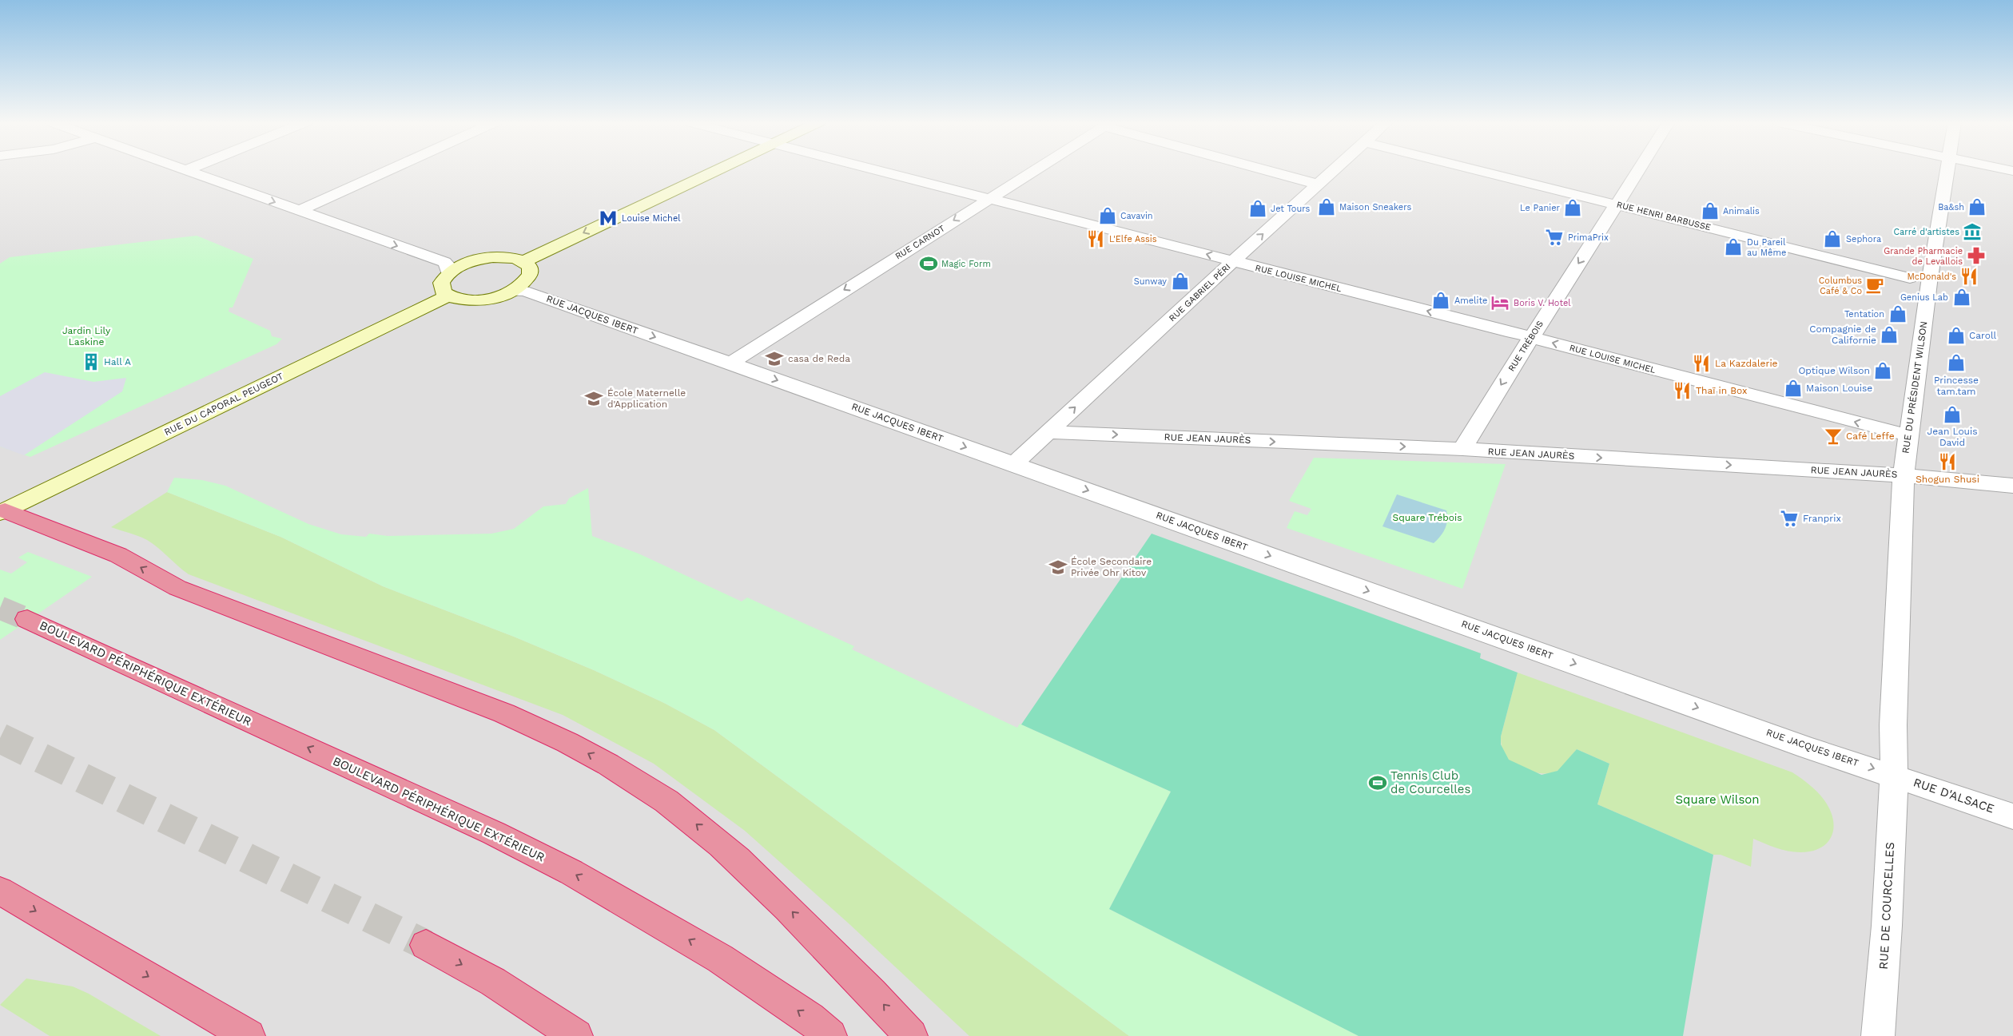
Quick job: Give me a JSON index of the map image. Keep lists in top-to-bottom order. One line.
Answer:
{"streets":{"highway":["BOULEVARD PÉRIPHÉRIQUE EXTÉRIEUR"],"main road":["RUE DU CAPORAL PEUGEOT"],"street":["RUE HENRI BARBUSSE","RUE CARNOT","RUE LOUISE MICHEL","RUE GABRIEL PÉRI","RUE JACQUES IBERT","RUE TRÉBOIS","RUE DU PRÉSIDENT WILSON","RUE JEAN JAURÈS","RUE D'ALSACE","RUE DE COURCELLES"]},"crossings":[["RUE HENRI BARBUSSE","RUE TRÉBOIS"],["RUE CARNOT","RUE LOUISE MICHEL"],["RUE CARNOT","RUE JACQUES IBERT"],["RUE LOUISE MICHEL","RUE GABRIEL PÉRI"],["RUE LOUISE MICHEL","RUE TRÉBOIS"],["RUE LOUISE MICHEL","RUE DU PRÉSIDENT WILSON"],["RUE GABRIEL PÉRI","RUE JACQUES IBERT"],["RUE GABRIEL PÉRI","RUE JEAN JAURÈS"],["RUE JACQUES IBERT","RUE DU PRÉSIDENT WILSON"],["RUE JACQUES IBERT","RUE D'ALSACE"],["RUE JACQUES IBERT","RUE DE COURCELLES"],["RUE TRÉBOIS","RUE JEAN JAURÈS"],["RUE DU PRÉSIDENT WILSON","RUE JEAN JAURÈS"],["RUE DU PRÉSIDENT WILSON","RUE D'ALSACE"],["RUE DU PRÉSIDENT WILSON","RUE DE COURCELLES"],["RUE D'ALSACE","RUE DE COURCELLES"]],"one_way":["RUE CARNOT","RUE LOUISE MICHEL","RUE GABRIEL PÉRI","RUE JACQUES IBERT","RUE TRÉBOIS","RUE JEAN JAURÈS"],"parks":["Jardin Lily Laskine","Square Trébois","Square Wilson"],"places":{"shop":["Maison Sneakers","Ba&sh","Le Panier","Jet Tours","Animalis","Cavavin","Sephora","Du Pareil au Même","Sunway","Genius Lab","Amelite","Tentation","Compagnie de Californie","Caroll","Princesse tam.tam","Optique Wilson","Maison Louise","Jean Louis David"],"metro station":["Louise Michel"],"museum":["Carré d'artistes"],"supermarket":["PrimaPrix","Franprix"],"restaurant":["L'Elfe Assis","McDonald's","La Kazdalerie","Thaï in Box","Shogun Shusi"],"pharmacy":["Grande Pharmacie de Levallois"],"sports":["Magic Form","Tennis Club de Courcelles"],"cafe":["Columbus Café & Co"],"hotel":["Boris V. Hotel"],"school or university":["casa de Reda","École Maternelle d'Application","École Secondaire Privée Ohr Kitov"],"building":["Hall A"],"bar":["Café Leffe"]}}
